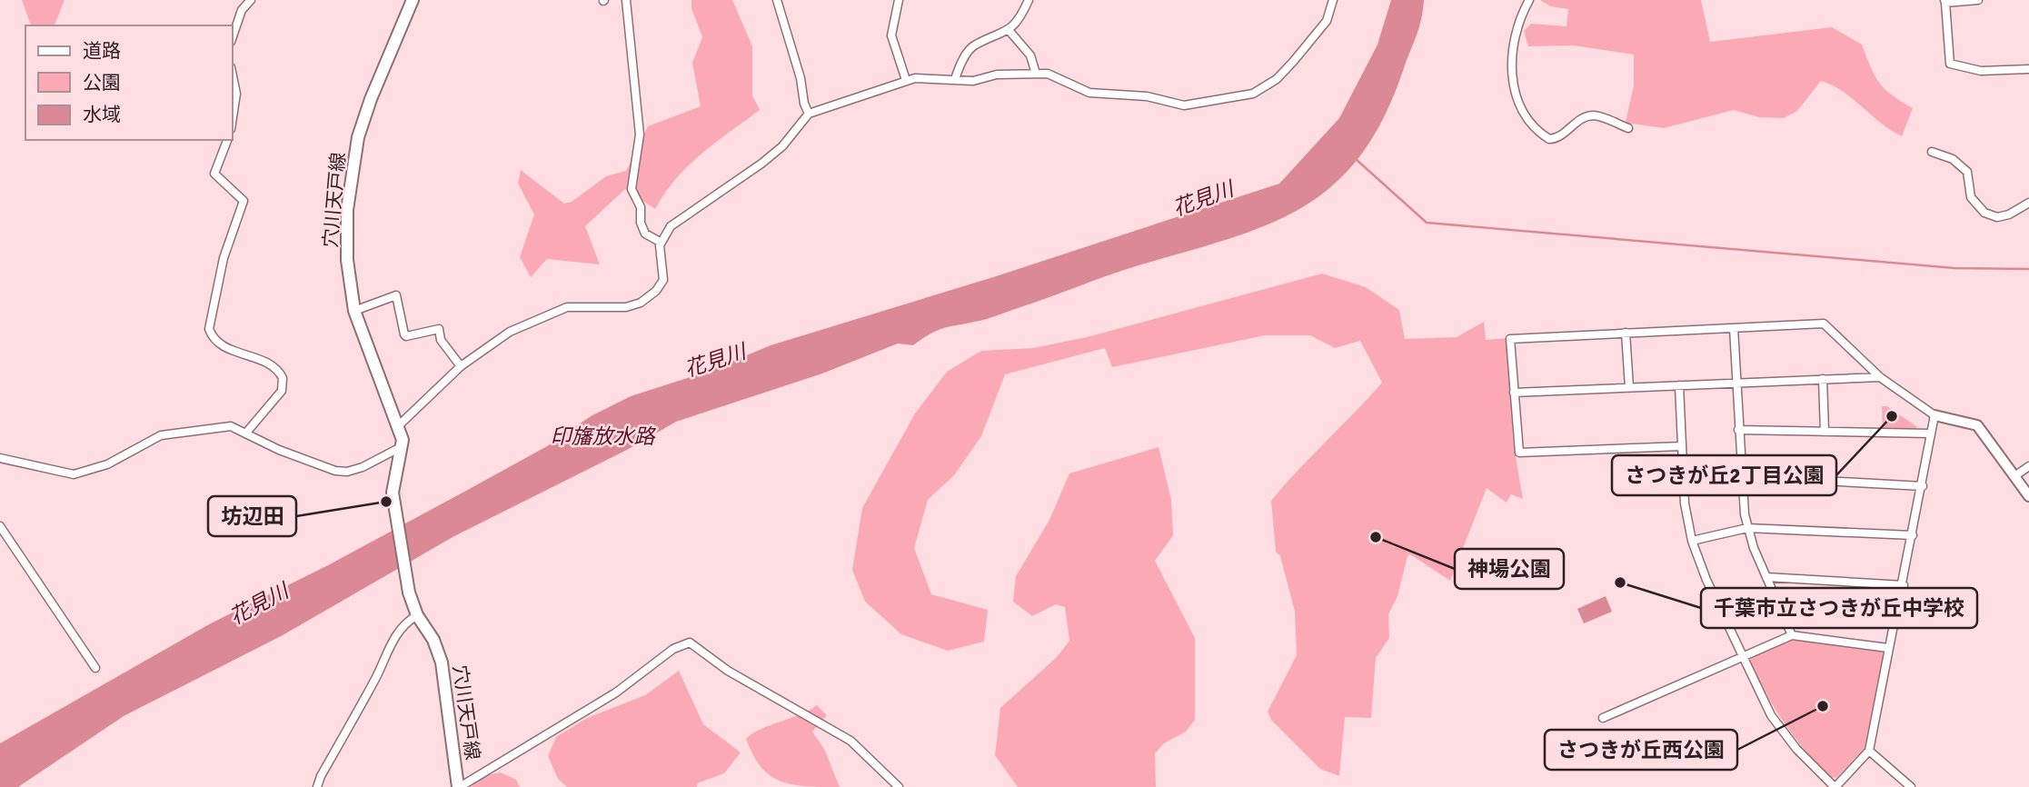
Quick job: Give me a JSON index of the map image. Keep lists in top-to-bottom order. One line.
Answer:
{"streets":{"main road":["穴川天戸線"]},"water":["花見川","印旛放水路"],"places":["さつきが丘2丁目公園","坊辺田","神場公園","千葉市立さつきが丘中学校","さつきが丘西公園"],"legend":["道路","公園","水域"]}
